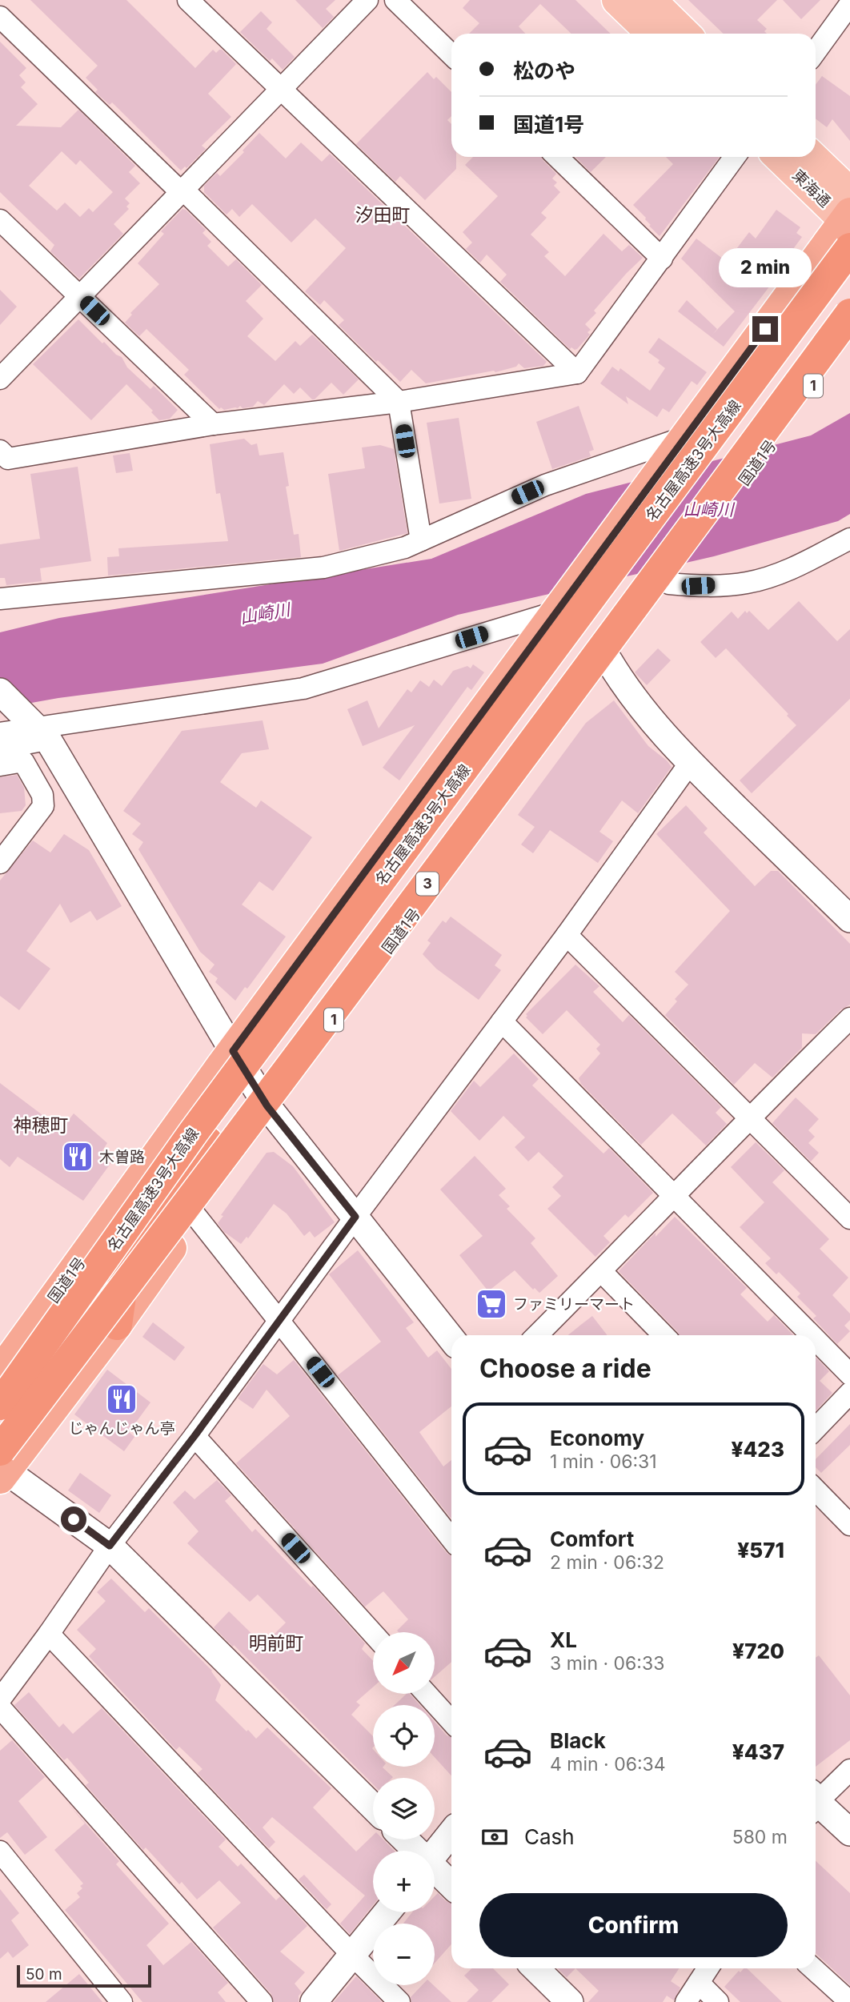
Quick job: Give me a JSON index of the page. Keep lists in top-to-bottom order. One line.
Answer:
{"streets":{"highway":["1","名古屋高速3号大高線","国道1号","3"],"main road":["東海通"]},"crossings":[["東海通","名古屋高速3号大高線"],["東海通","国道1号"],["名古屋高速3号大高線","国道1号"],["国道1号","3"]],"districts":["汐田町","神穂町","明前町"],"water":["山崎川"],"places":{"restaurant":["木曽路","じゃんじゃん亭"],"supermarket":["ファミリーマート"]},"scale_bar":"50 m","north":"bottom left","page":{"banner":["松のや","国道1号"],"bubble":"2 min","heading":"Choose a ride","list":[{"name":"Economy","note":"1 min · 06:31","value":"¥423"},{"name":"Comfort","note":"2 min · 06:32","value":"¥571"},{"name":"XL","note":"3 min · 06:33","value":"¥720"},{"name":"Black","note":"4 min · 06:34","value":"¥437"}],"map_buttons":["+","−"],"pay":["Cash","580 m"],"buttons":"Confirm","scale":"50 m"}}
